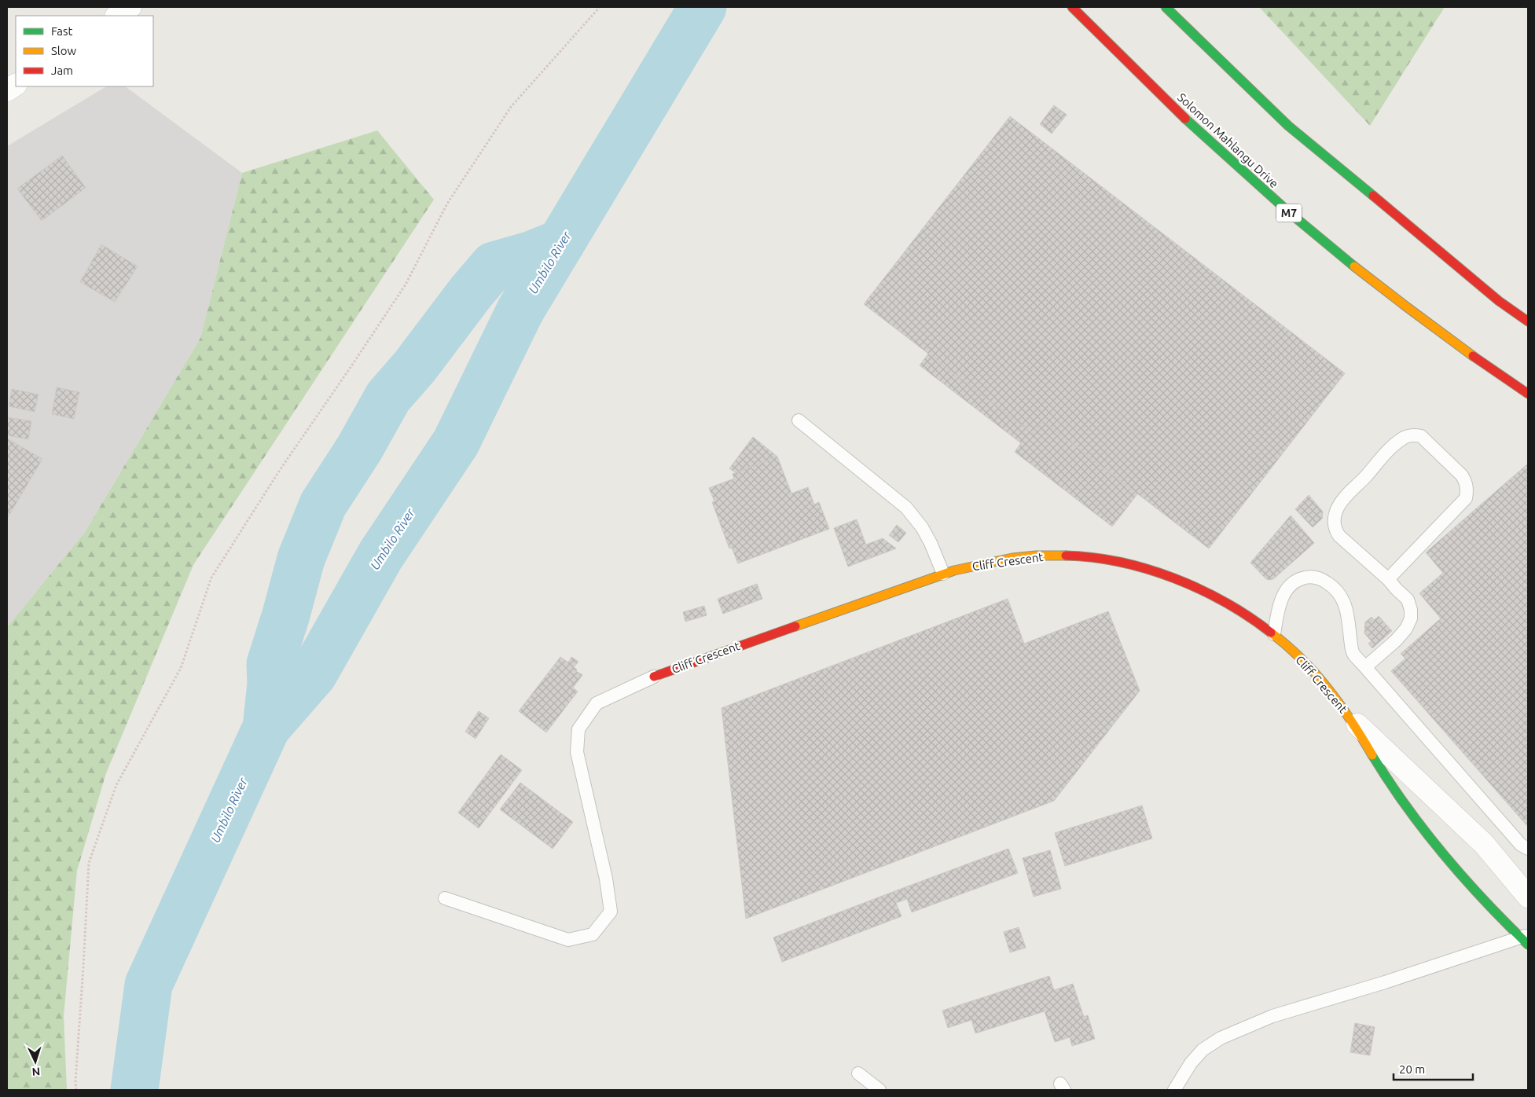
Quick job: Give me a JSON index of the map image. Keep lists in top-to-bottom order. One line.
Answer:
{"streets":{"main road":["Solomon Mahlangu Drive","M7","Cliff Crescent"]},"water":["Umbilo River"],"legend":["Fast","Slow","Jam"],"scale_bar":"20 m","north":"bottom"}
